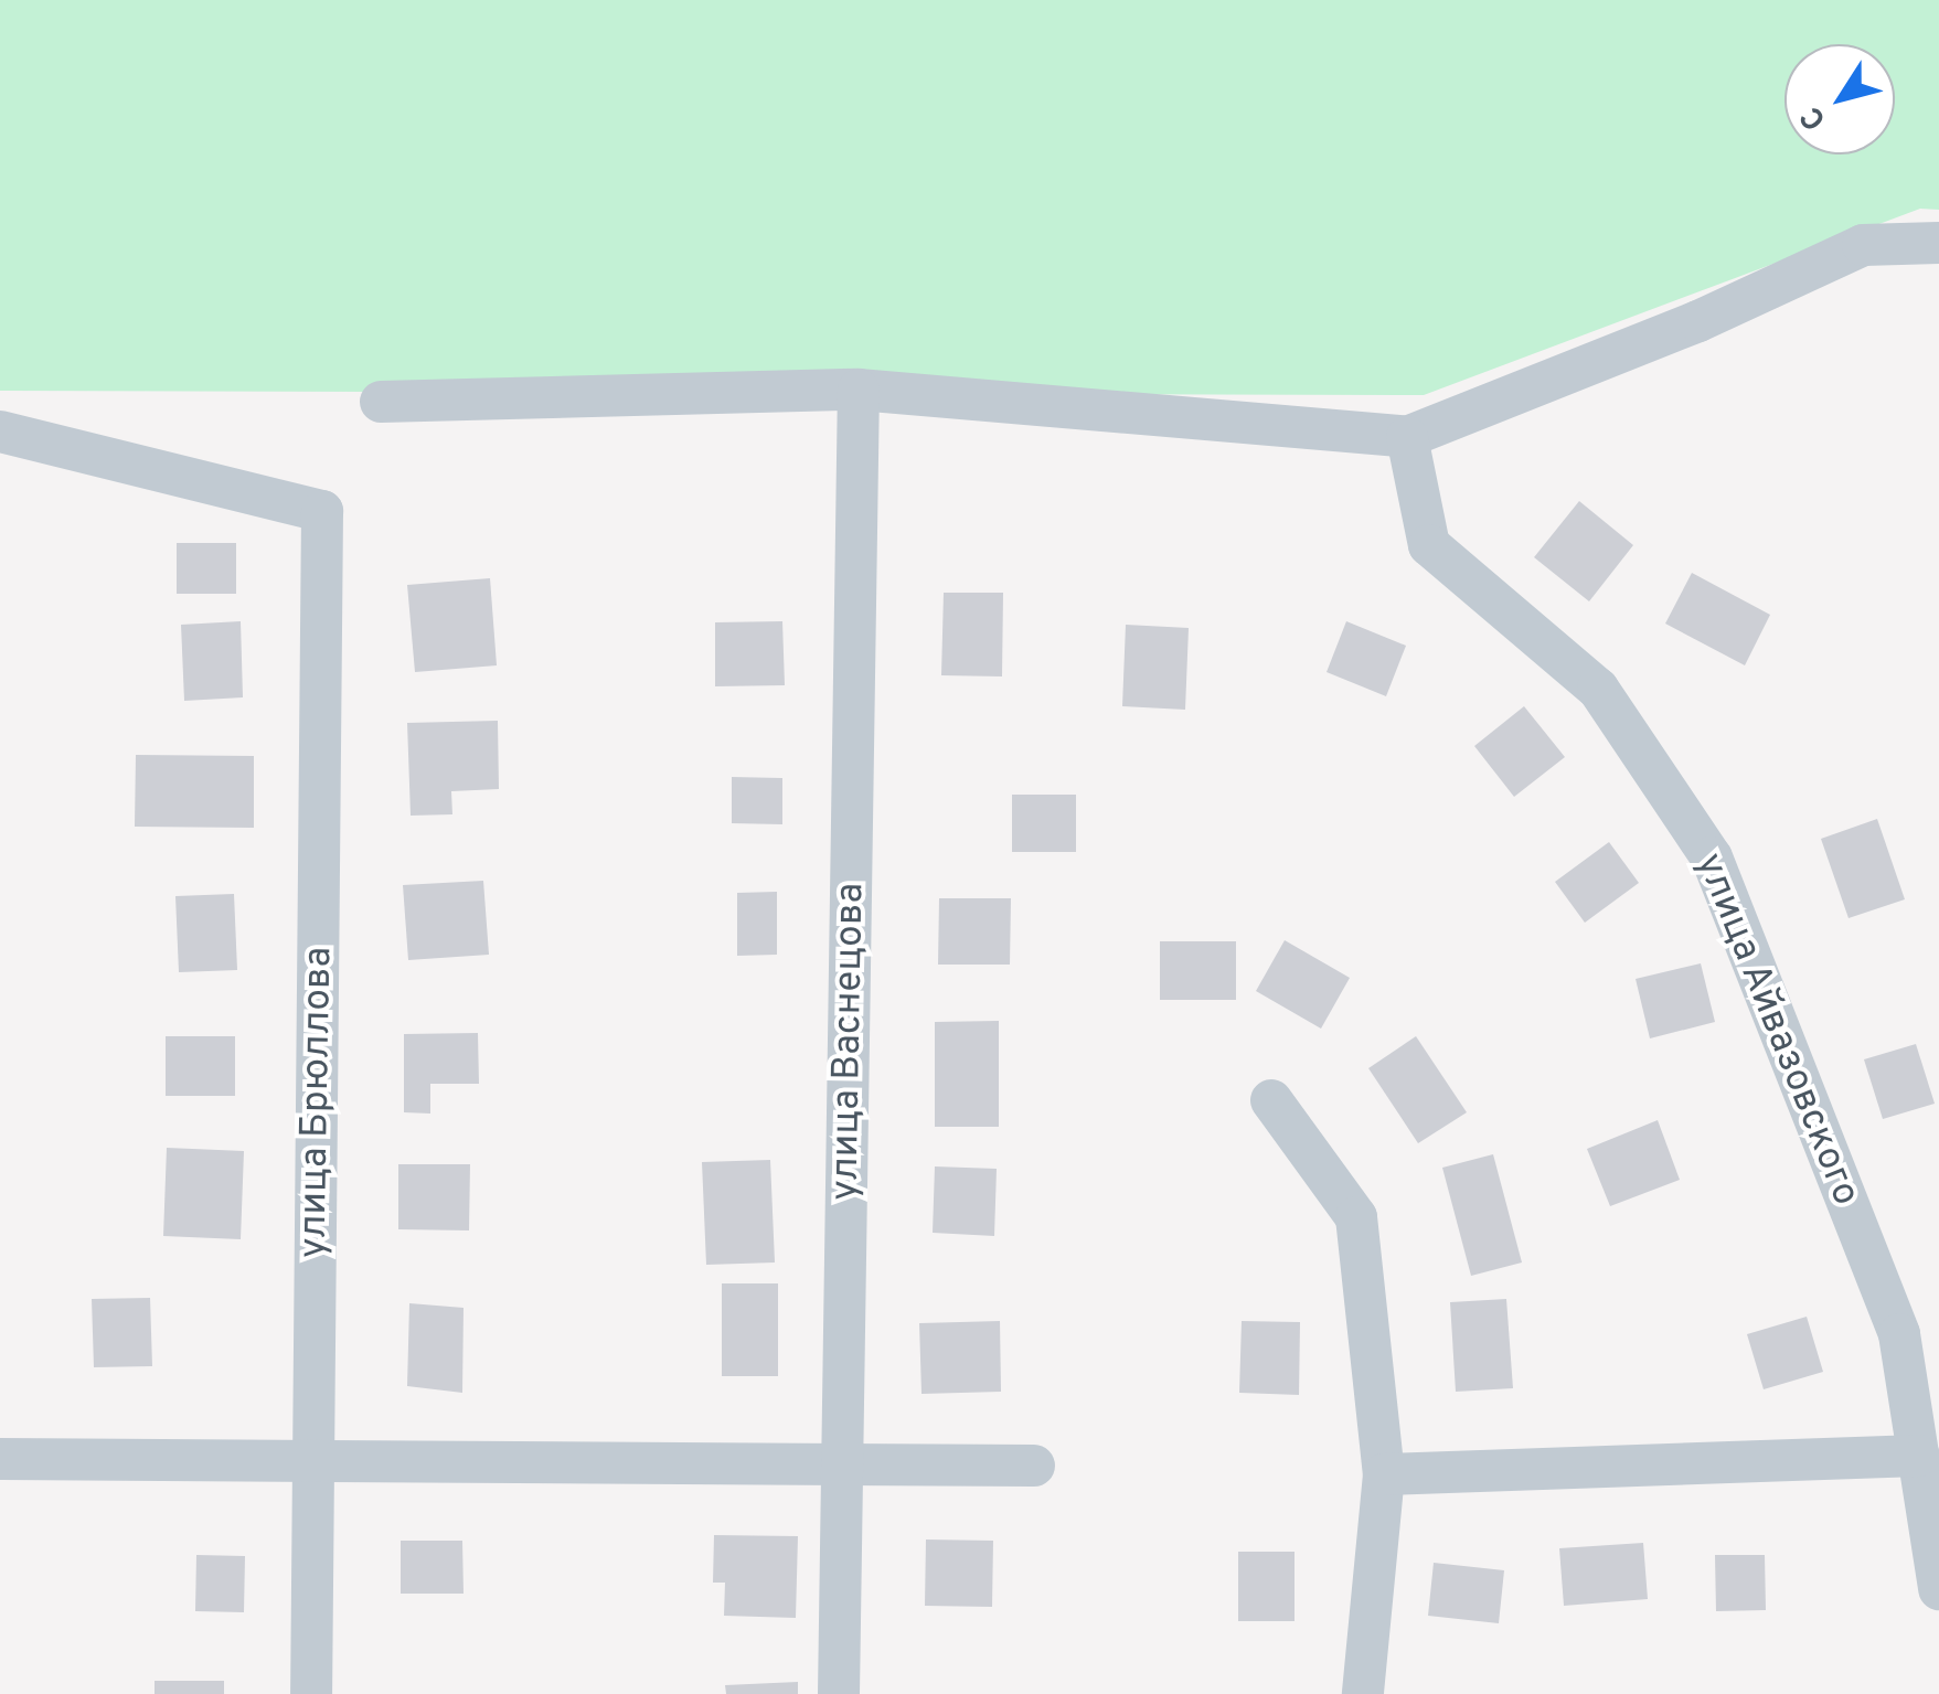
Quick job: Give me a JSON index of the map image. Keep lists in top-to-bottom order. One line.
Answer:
{"streets":{"street":["улица Айвазовского","улица Васнецова","улица Брюллова"]},"north":"bottom left"}
